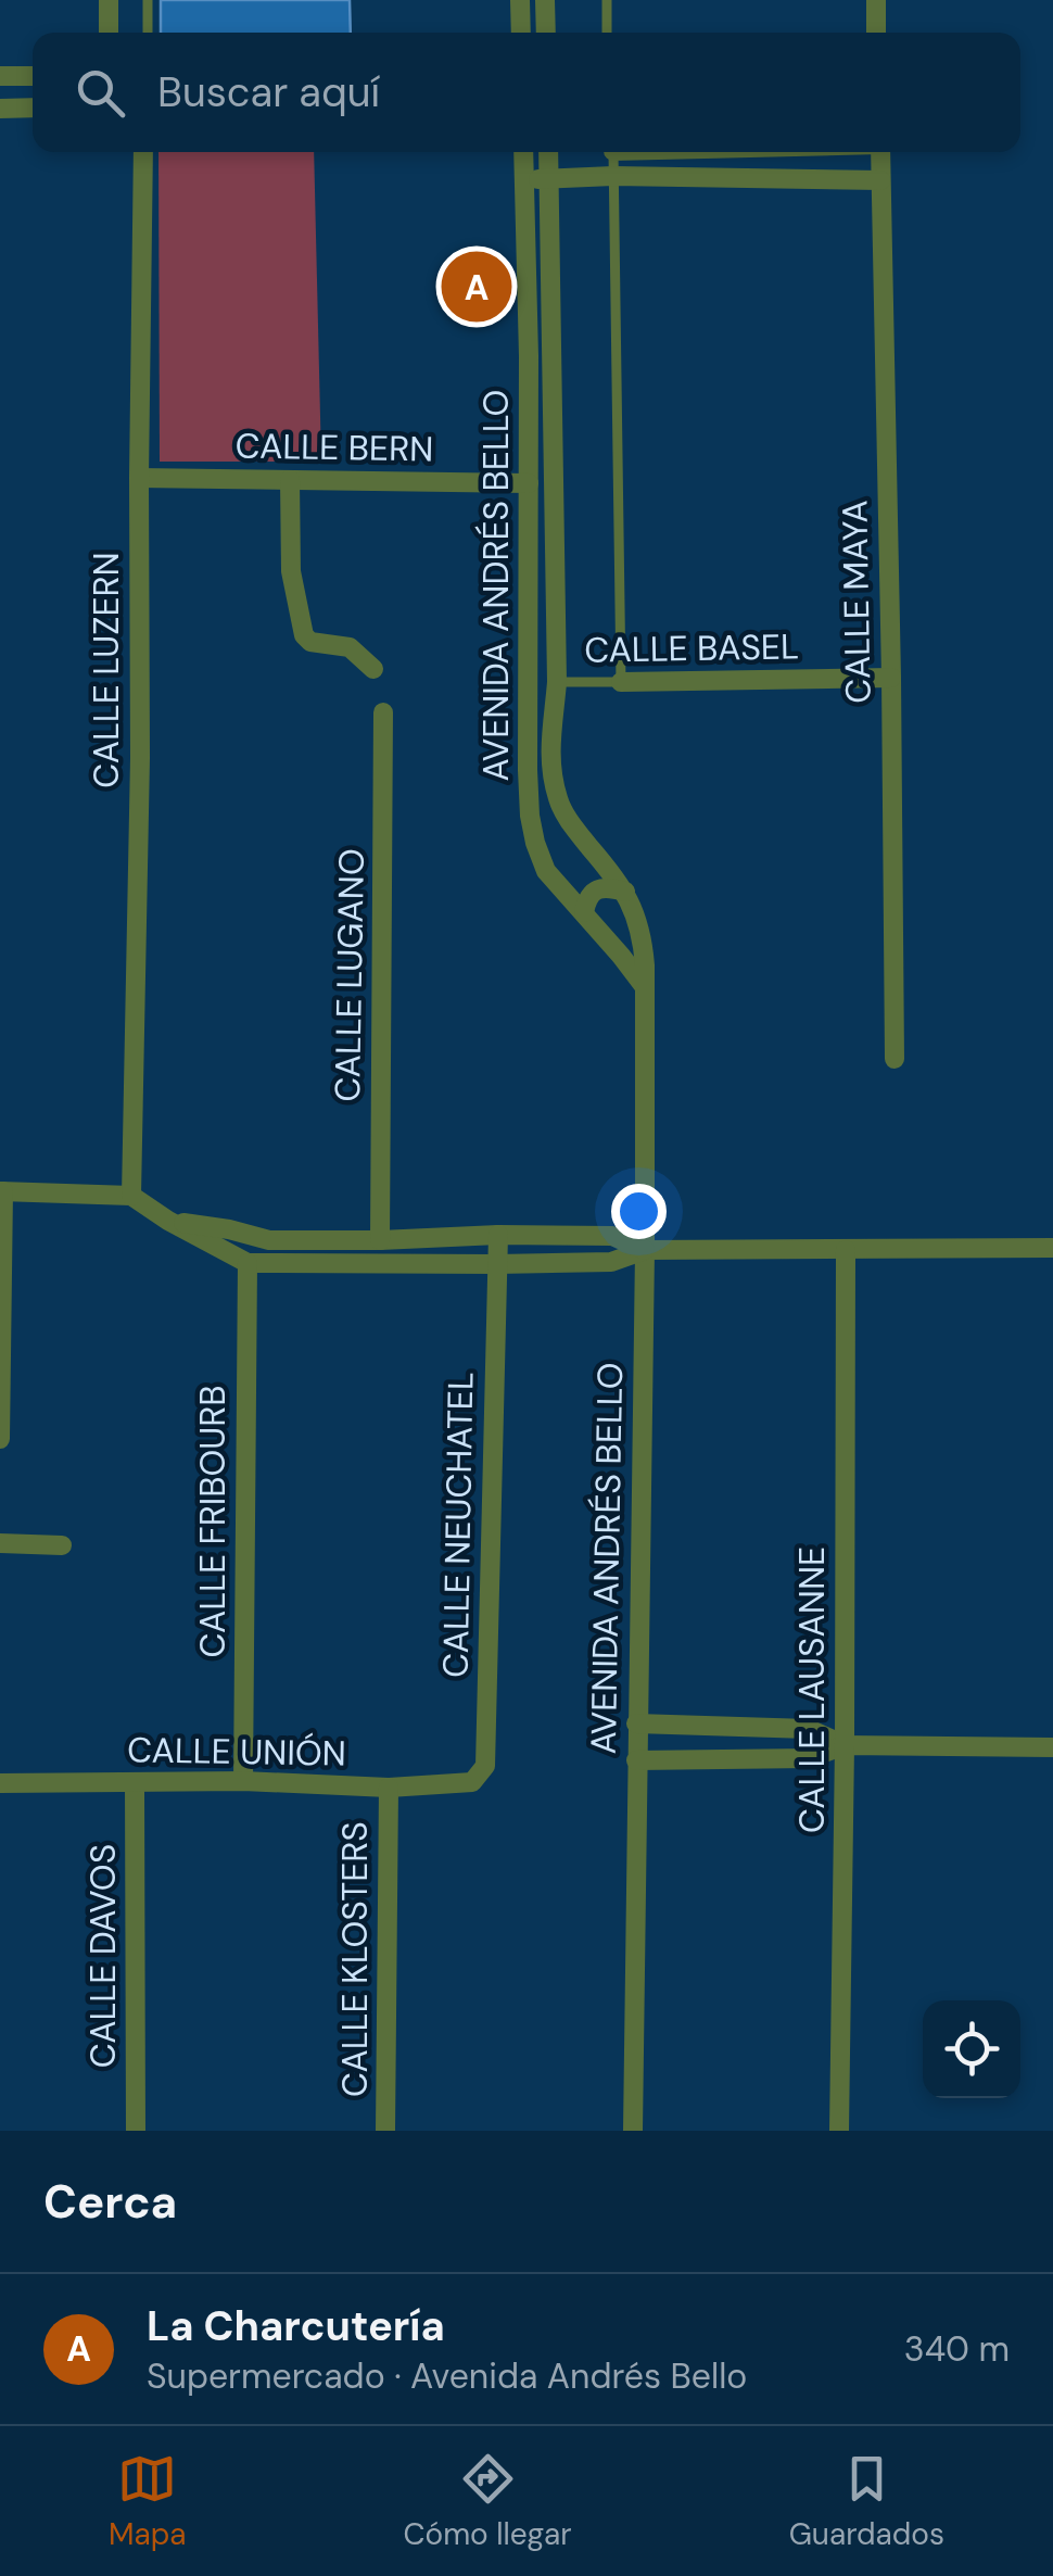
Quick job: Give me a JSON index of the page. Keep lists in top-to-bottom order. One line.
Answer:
{"streets":{"street":["CALLE BERN","AVENIDA ANDRÉS BELLO","CALLE MAYA","CALLE BASEL","CALLE LUZERN","CALLE LUGANO","CALLE FRIBOURB","CALLE NEUCHATEL","CALLE LAUSANNE","CALLE UNIÓN","CALLE DAVOS","CALLE KLOSTERS"]},"crossings":[["CALLE BERN","AVENIDA ANDRÉS BELLO"],["CALLE BERN","CALLE LUZERN"],["AVENIDA ANDRÉS BELLO","CALLE BASEL"],["CALLE MAYA","CALLE BASEL"],["CALLE FRIBOURB","CALLE UNIÓN"],["CALLE NEUCHATEL","CALLE UNIÓN"],["CALLE UNIÓN","CALLE DAVOS"],["CALLE UNIÓN","CALLE KLOSTERS"]],"page":{"search":"Buscar aquí","pins":"A","heading":"Cerca","list":[{"mark":"A","name":"La Charcutería","note":"Supermercado · Avenida Andrés Bello","value":"340 m"}],"nav":["Mapa","Cómo llegar","Guardados"]}}
